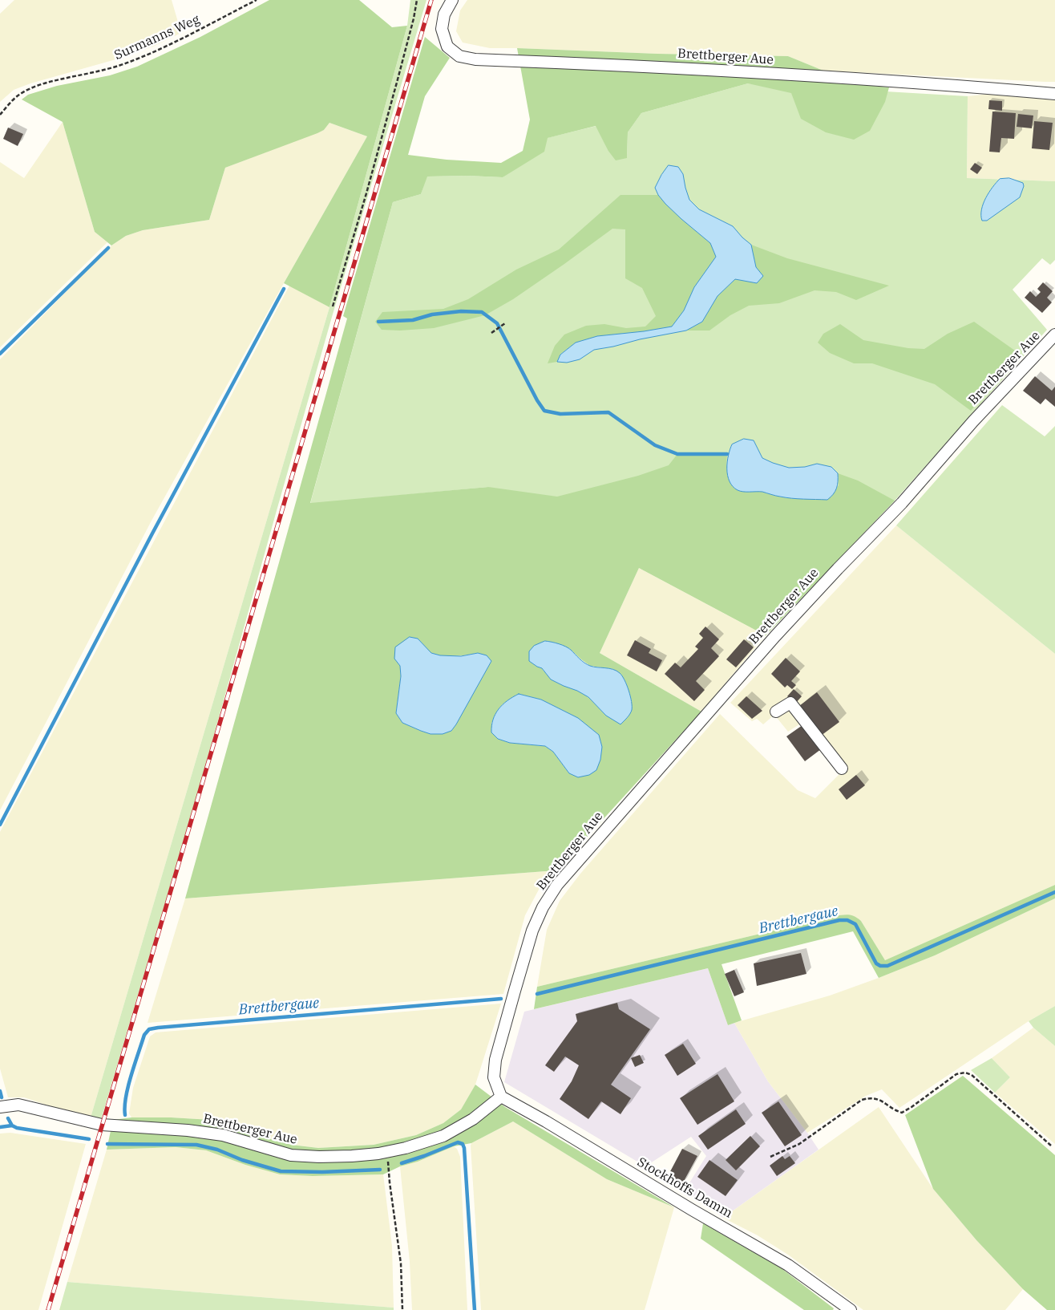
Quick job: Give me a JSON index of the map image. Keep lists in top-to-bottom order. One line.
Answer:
{"streets":{"street":["Brettberger Aue","Stockhoffs Damm"],"path":["Surmanns Weg"]},"crossings":[["Brettberger Aue","Stockhoffs Damm"]],"water":["Brettbergaue"]}
